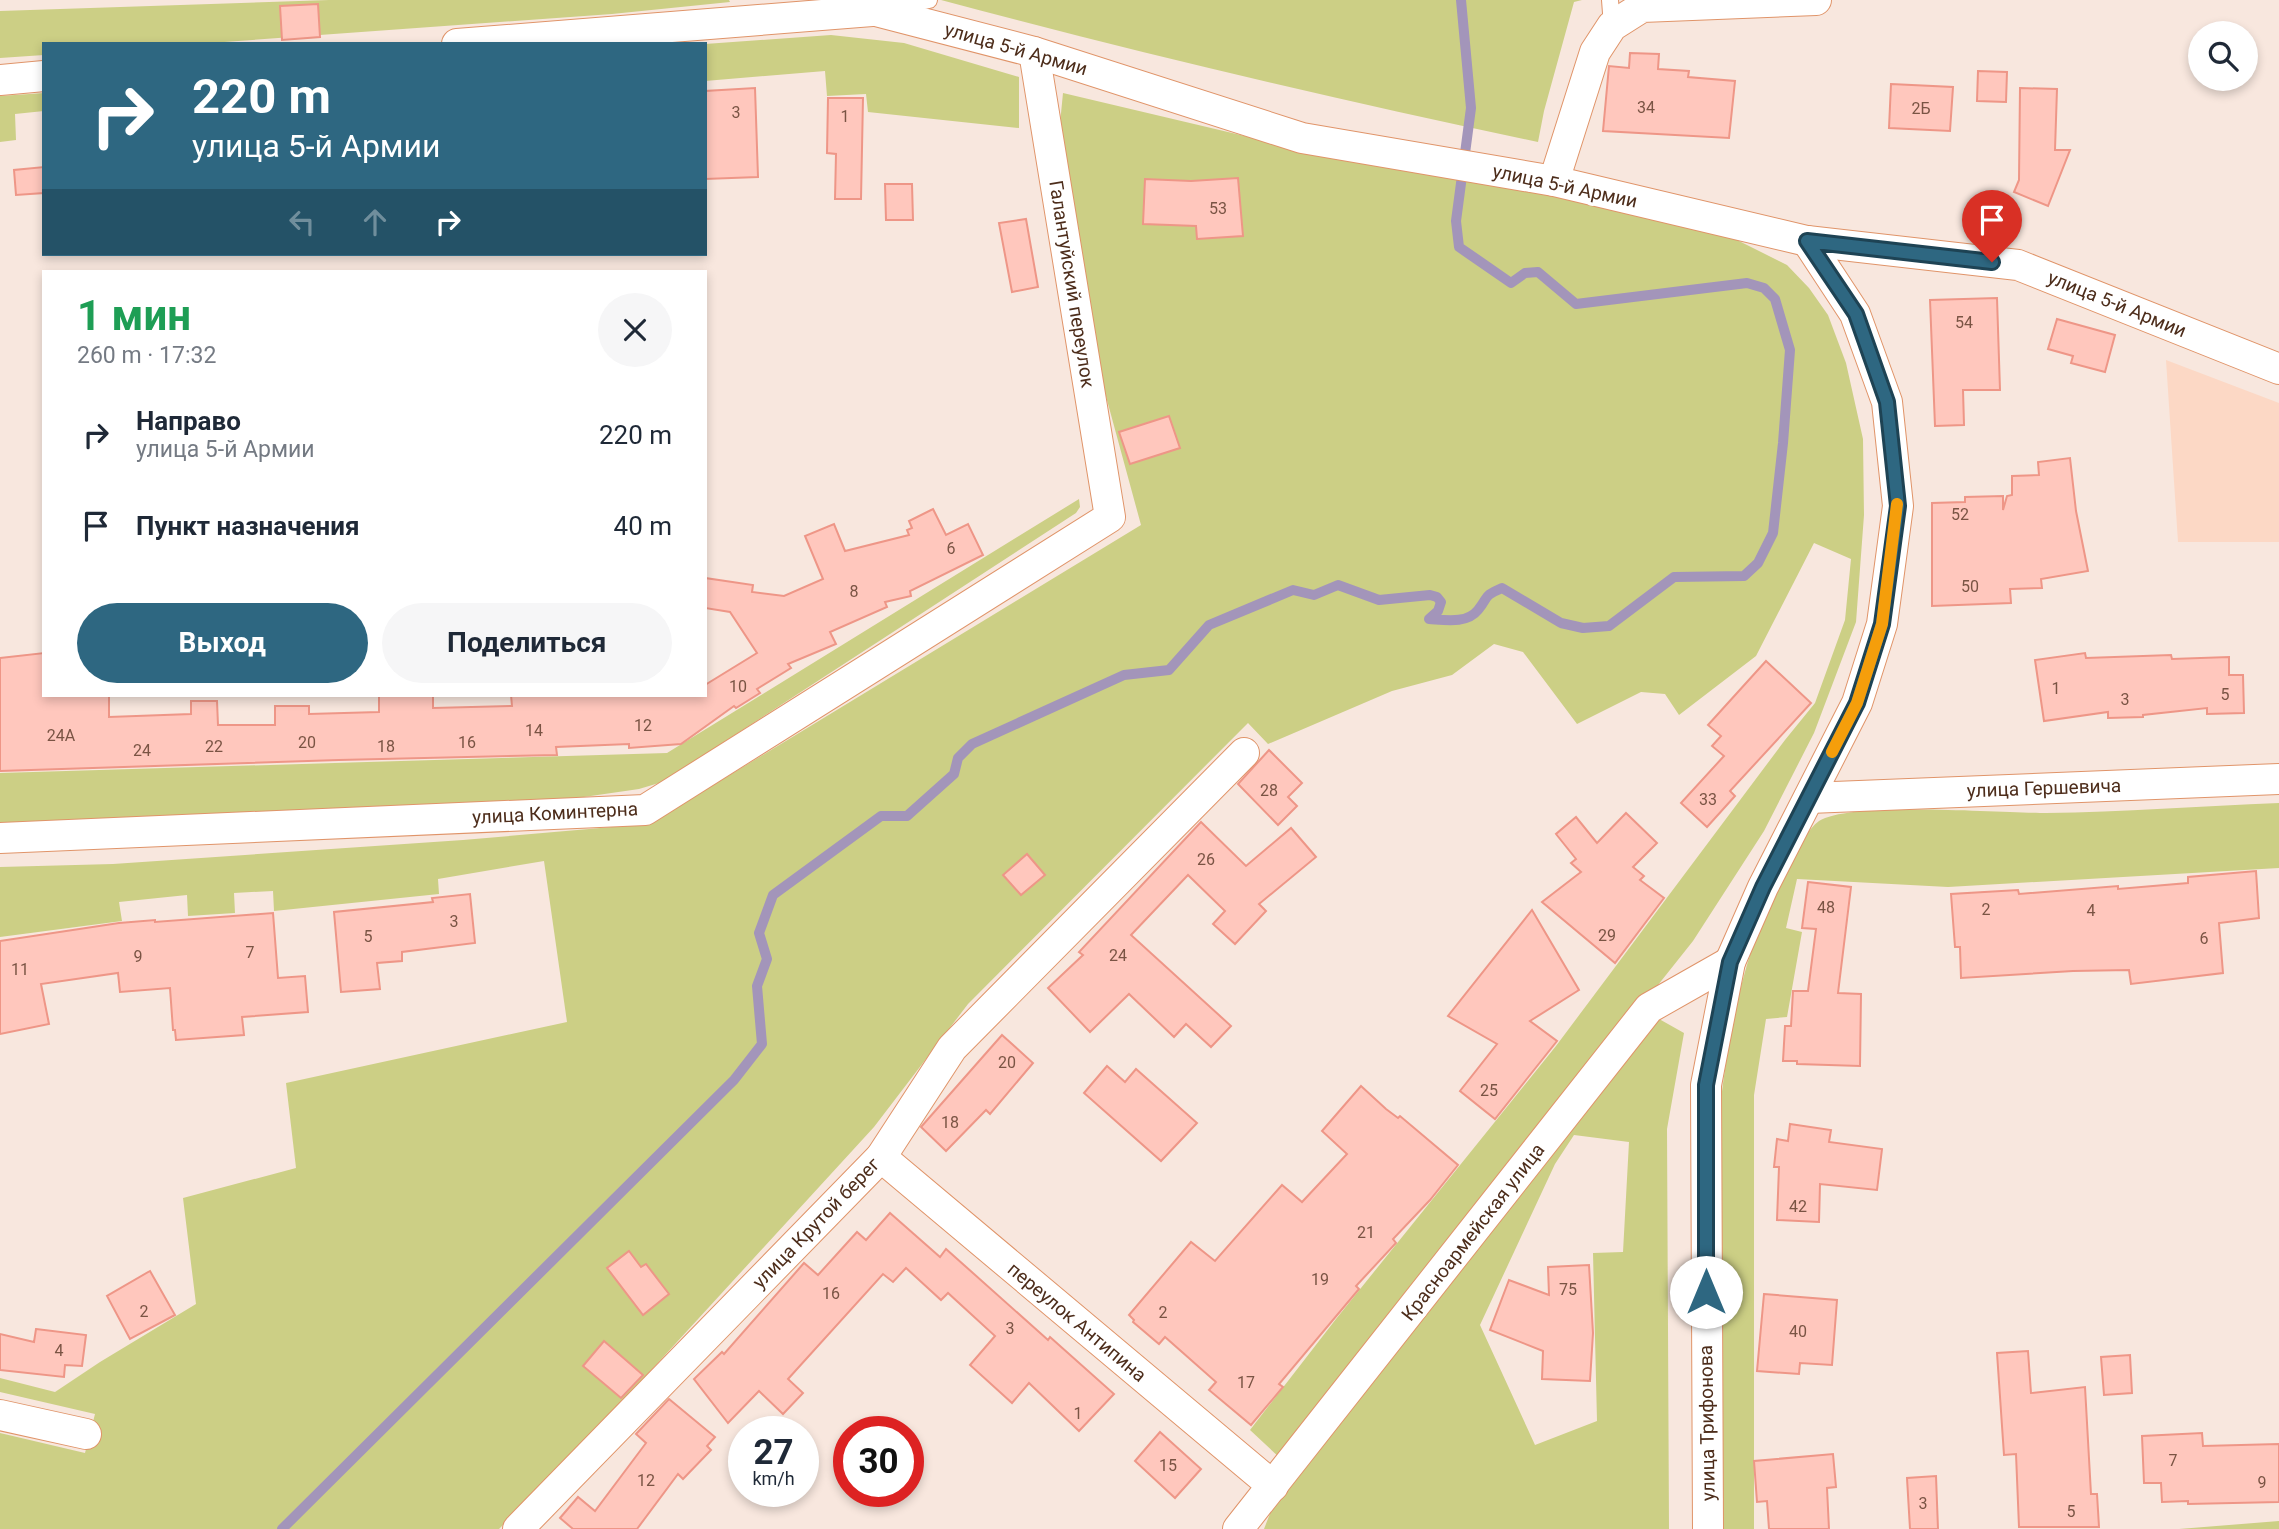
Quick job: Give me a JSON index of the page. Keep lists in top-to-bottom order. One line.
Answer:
{"streets":{"street":["улица 5-й Армии","Галантуйский переулок","улица Гершевича","улица Коминтерна","улица Крутой берег","Красноармейская улица","переулок Антипина","улица Трифонова"]},"crossings":[["улица 5-й Армии","Галантуйский переулок"],["улица 5-й Армии","улица Трифонова"],["Галантуйский переулок","улица Коминтерна"],["улица Гершевича","улица Трифонова"],["улица Крутой берег","переулок Антипина"],["Красноармейская улица","переулок Антипина"],["Красноармейская улица","улица Трифонова"]],"house_numbers":["34","2Б","3","1","53","54","52","6","50","8","10","1","5","3","12","14","24А","20","16","22","18","24","28","33","26","48","2","4","3","29","5","6","7","24","9","11","20","25","18","42","21","19","75","16","2","2","3","40","4","17","1","7","15","12","9","3","5"],"page":{"turn":["220 m","улица 5-й Армии"],"heading":["1 мин","260 m · 17:32"],"list":[{"name":"Направо","note":"улица 5-й Армии","value":"220 m"},{"name":"Пункт назначения","value":"40 m"}],"buttons":["Выход","Поделиться"],"speed":"27 km/h","limit":"30"}}
